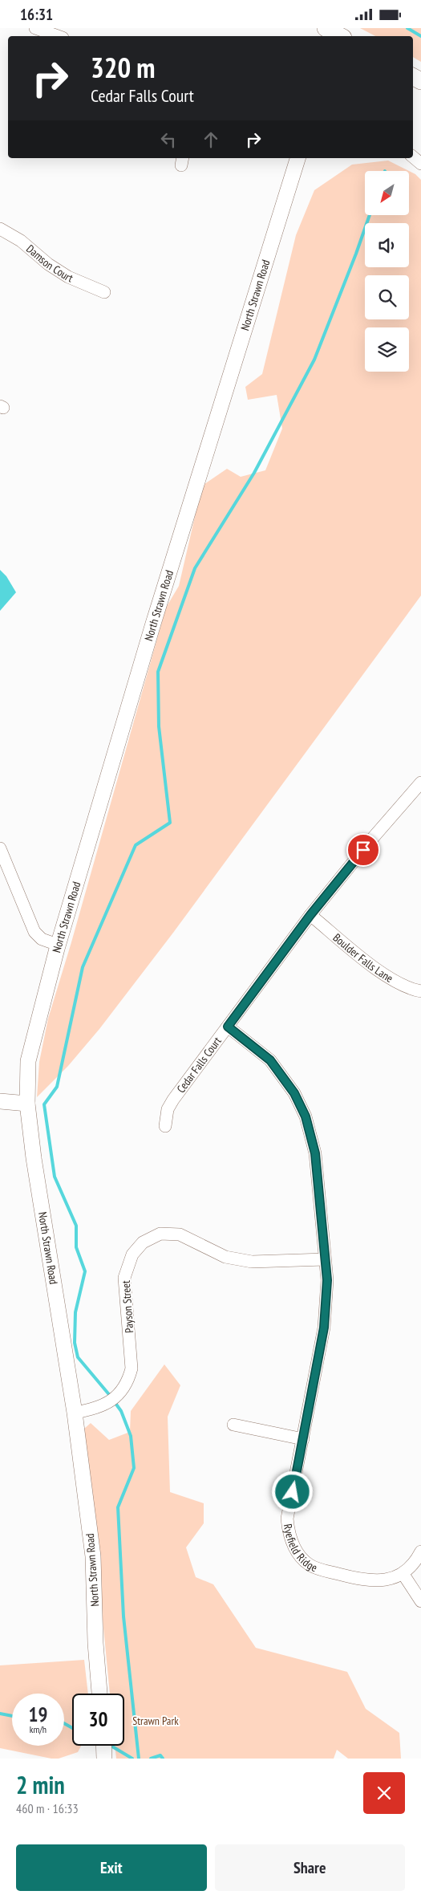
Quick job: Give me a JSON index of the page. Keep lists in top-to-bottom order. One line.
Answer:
{"streets":{"street":["Damson Court","North Strawn Road","Boulder Falls Lane","Cedar Falls Court","Payson Street","Ryefield Ridge"]},"crossings":[["North Strawn Road","Payson Street"],["Boulder Falls Lane","Cedar Falls Court"],["Cedar Falls Court","Ryefield Ridge"],["Payson Street","Ryefield Ridge"]],"parks":["Strawn Park"],"north":"bottom left","page":{"status":"16:31","turn":["320 m","Cedar Falls Court"],"speed":"19 km/h","limit":"30","heading":["2 min","460 m · 16:33"],"buttons":["Exit","Share"]}}
